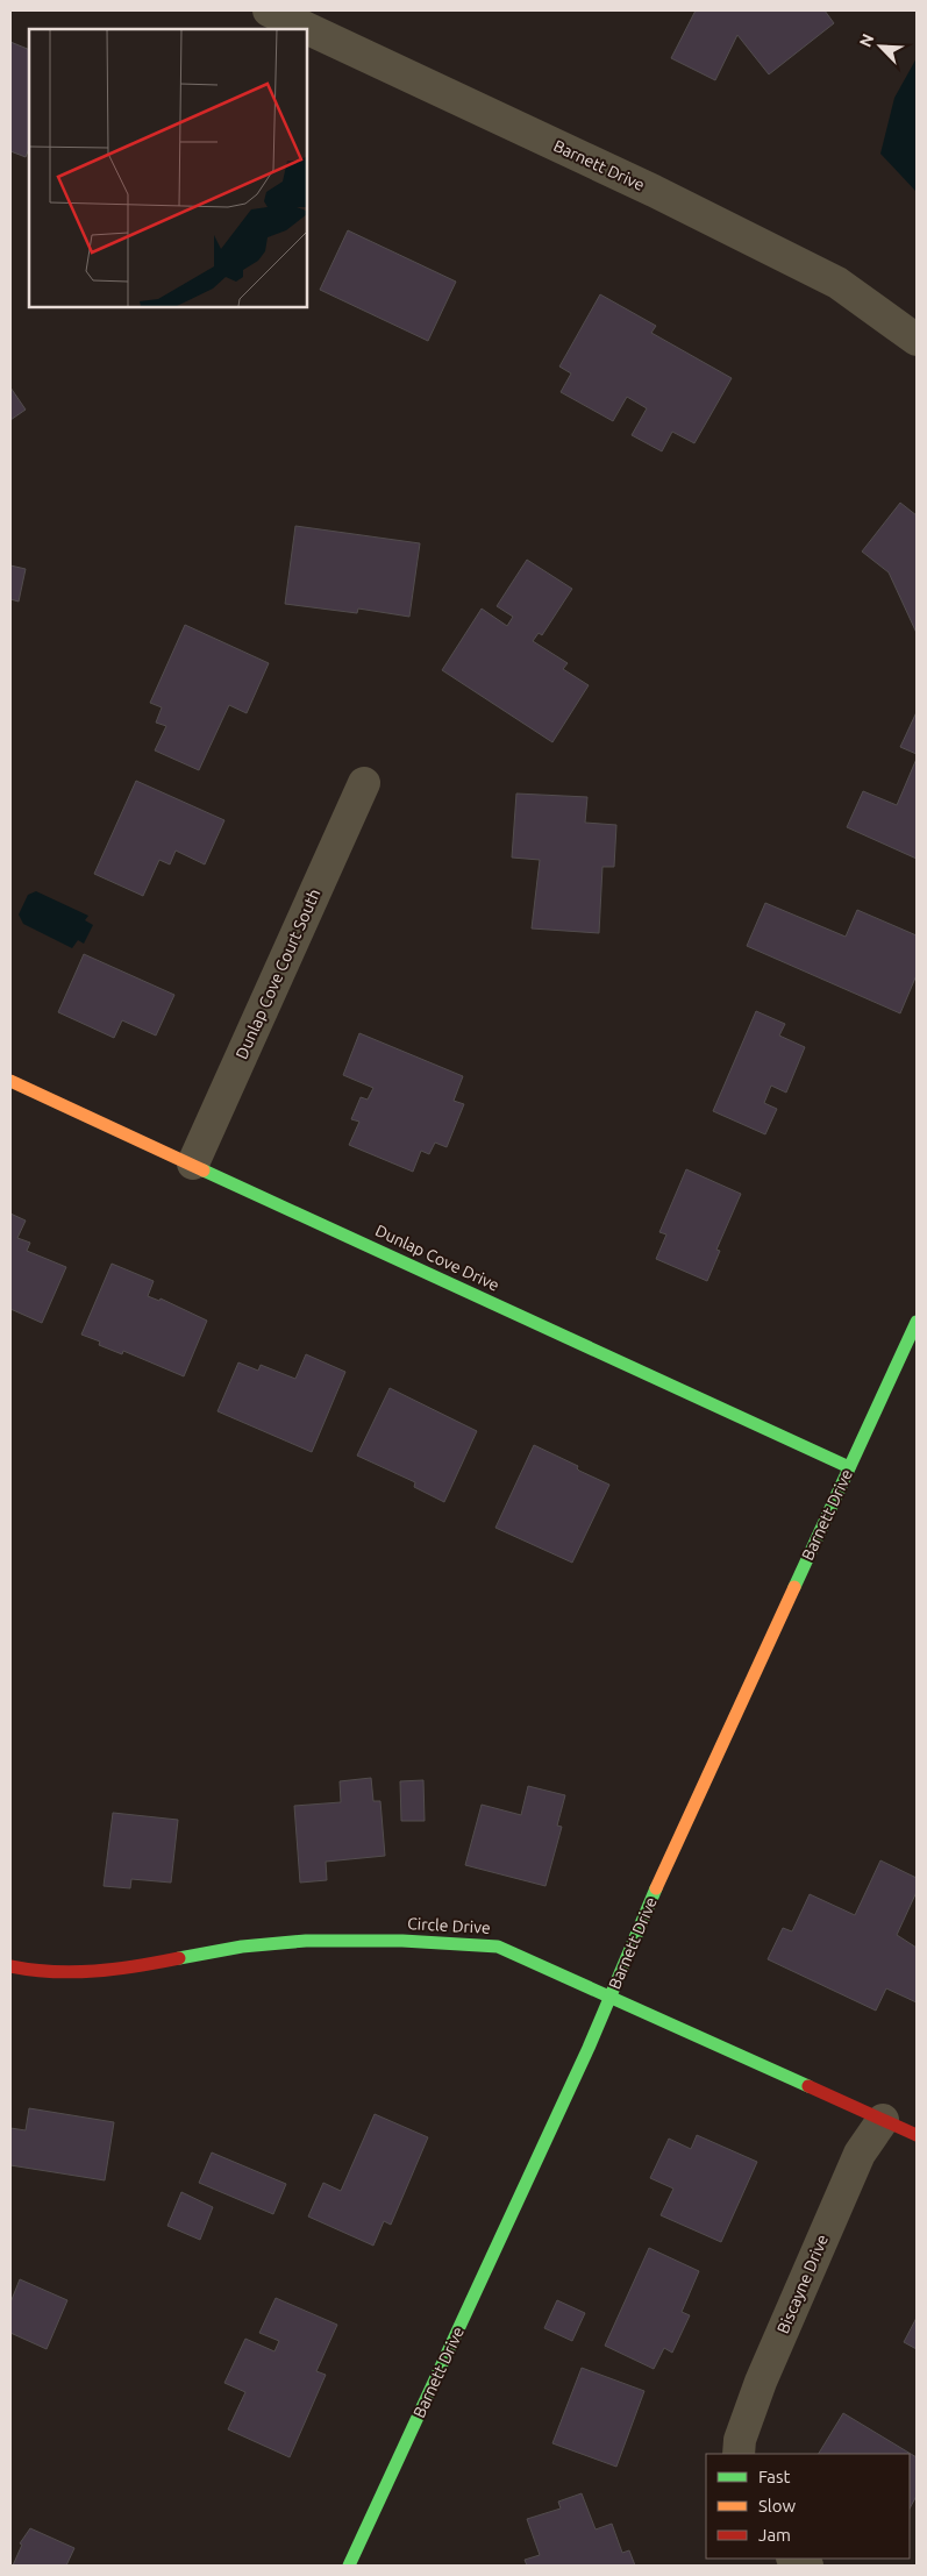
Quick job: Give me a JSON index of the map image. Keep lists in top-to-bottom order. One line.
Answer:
{"streets":{"street":["Barnett Drive","Dunlap Cove Court South","Dunlap Cove Drive","Circle Drive","Biscayne Drive"]},"crossings":[["Barnett Drive","Dunlap Cove Drive"],["Barnett Drive","Circle Drive"],["Dunlap Cove Court South","Dunlap Cove Drive"],["Circle Drive","Biscayne Drive"]],"legend":["Fast","Slow","Jam"],"north":"top left"}
